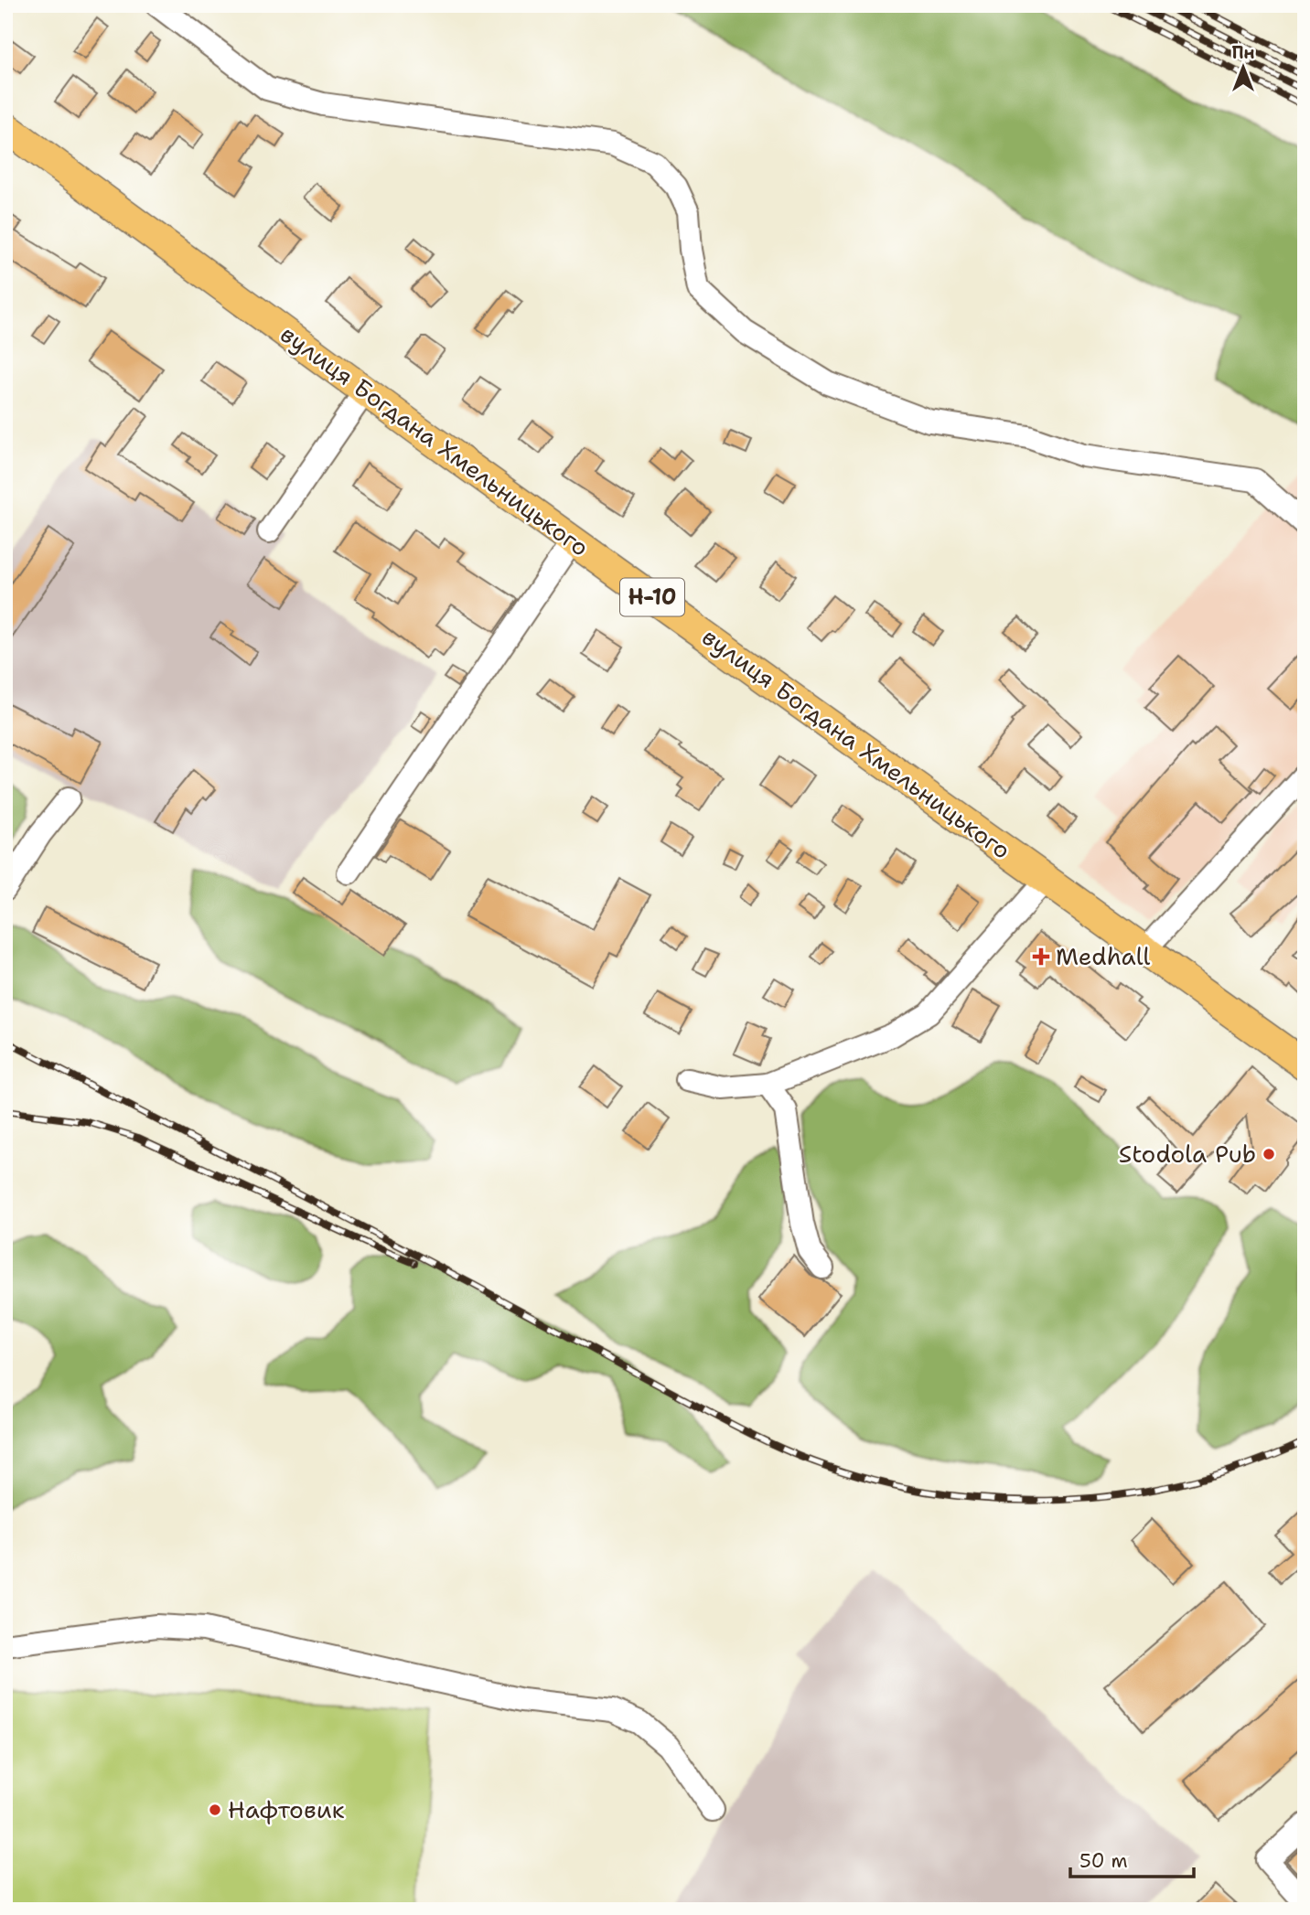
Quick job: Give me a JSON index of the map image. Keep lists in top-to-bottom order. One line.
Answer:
{"streets":{"main road":["вулиця Богдана Хмельницького","Н-10"]},"places":{"health":["Medhall"],"other":["Stodola Pub","Нафтовик"]},"scale_bar":"50 m","north":"top"}
